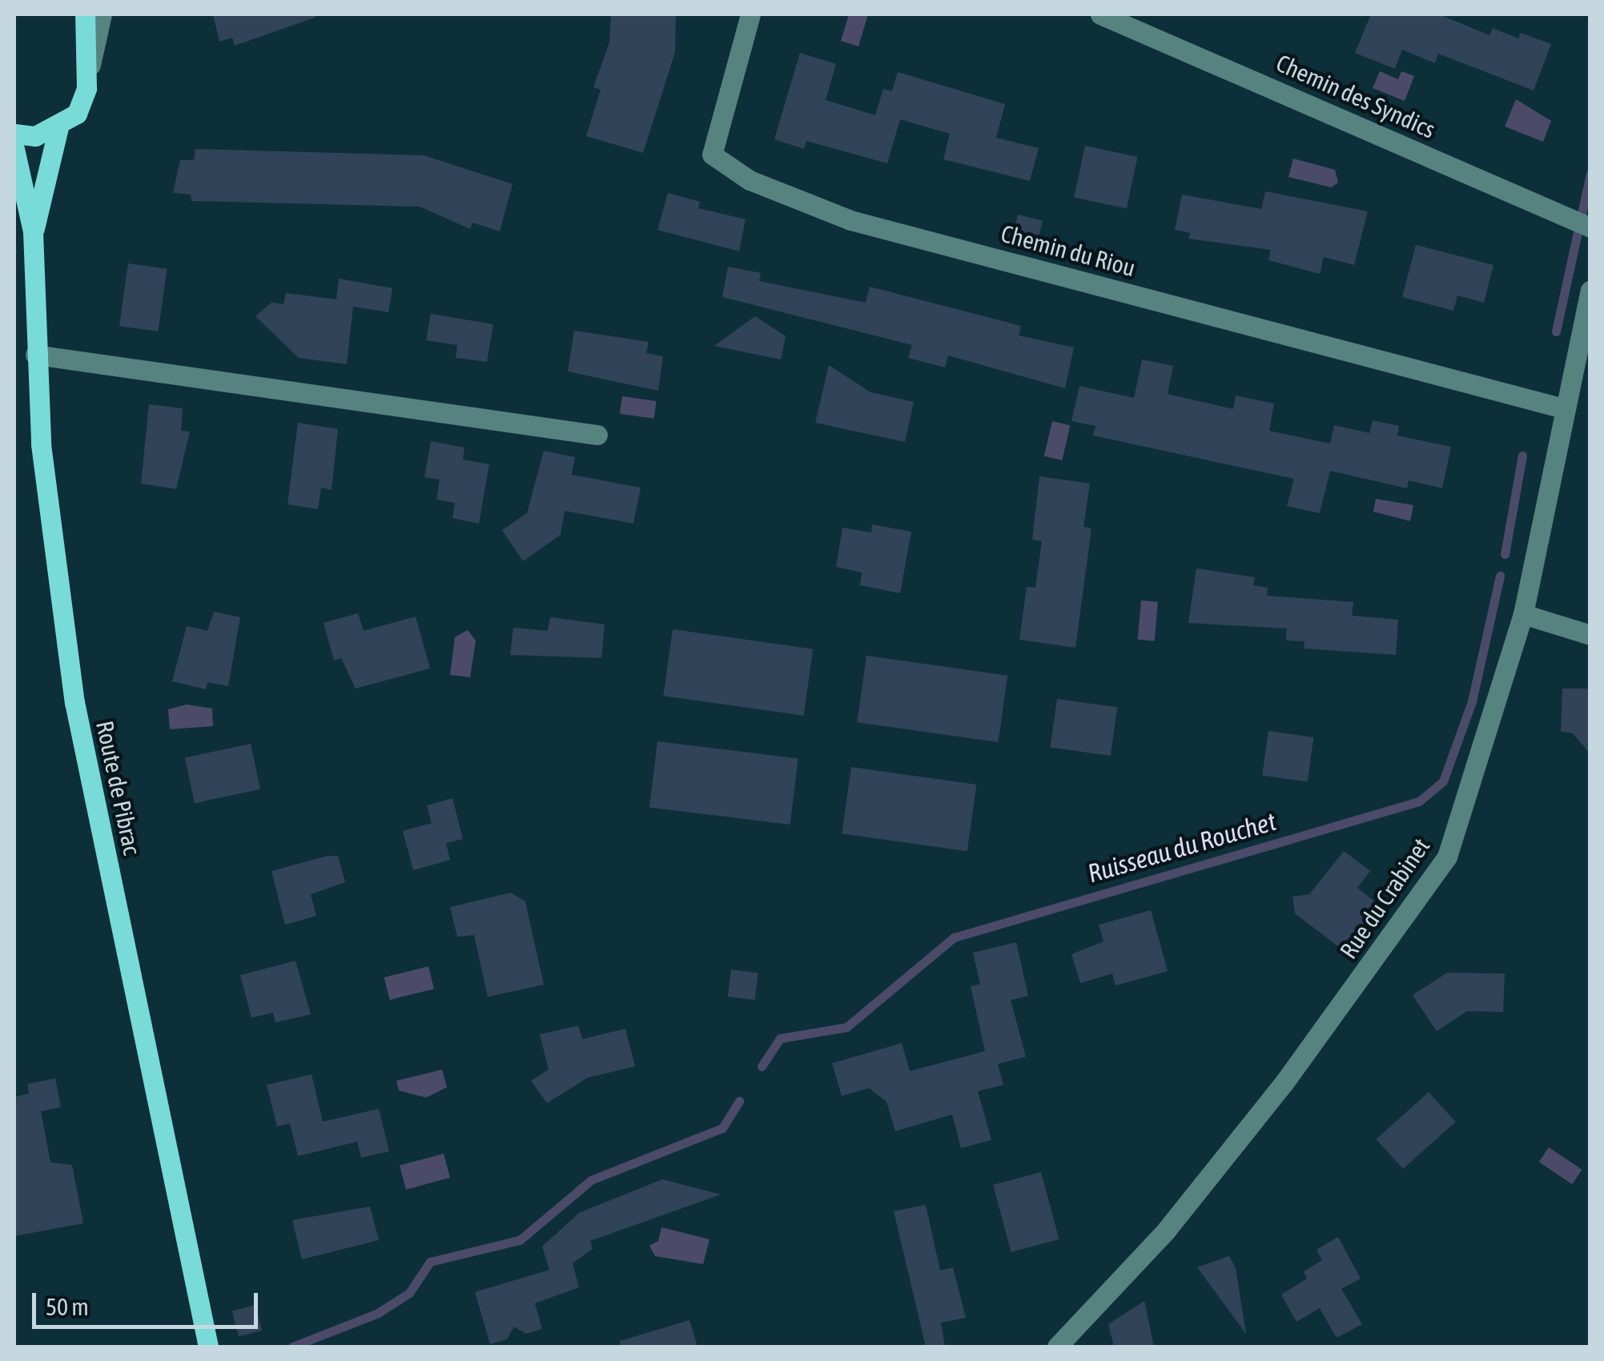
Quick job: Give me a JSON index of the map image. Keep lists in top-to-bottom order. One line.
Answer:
{"streets":{"main road":["Route de Pibrac"],"street":["Chemin des Syndics","Chemin du Riou","Rue du Crabinet"]},"crossings":[["Chemin du Riou","Rue du Crabinet"]],"water":["Ruisseau du Rouchet"],"scale_bar":"50 m"}
